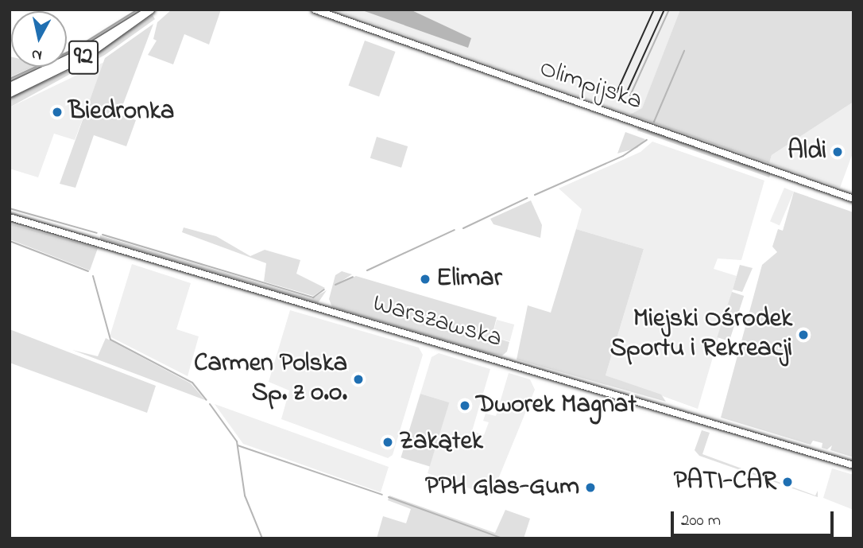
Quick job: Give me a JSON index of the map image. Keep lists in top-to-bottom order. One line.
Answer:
{"streets":{"main road":["92"],"street":["Olimpijska","Warszawska"]},"places":["Biedronka","Aldi","Elimar","Miejski Ośrodek Sportu i Rekreacji","Carmen Polska Sp. z o.o.","Dworek Magnat","Zakątek","PATI-CAR","PPH Glas-Gum"],"scale_bar":"200 m","north":"bottom"}
